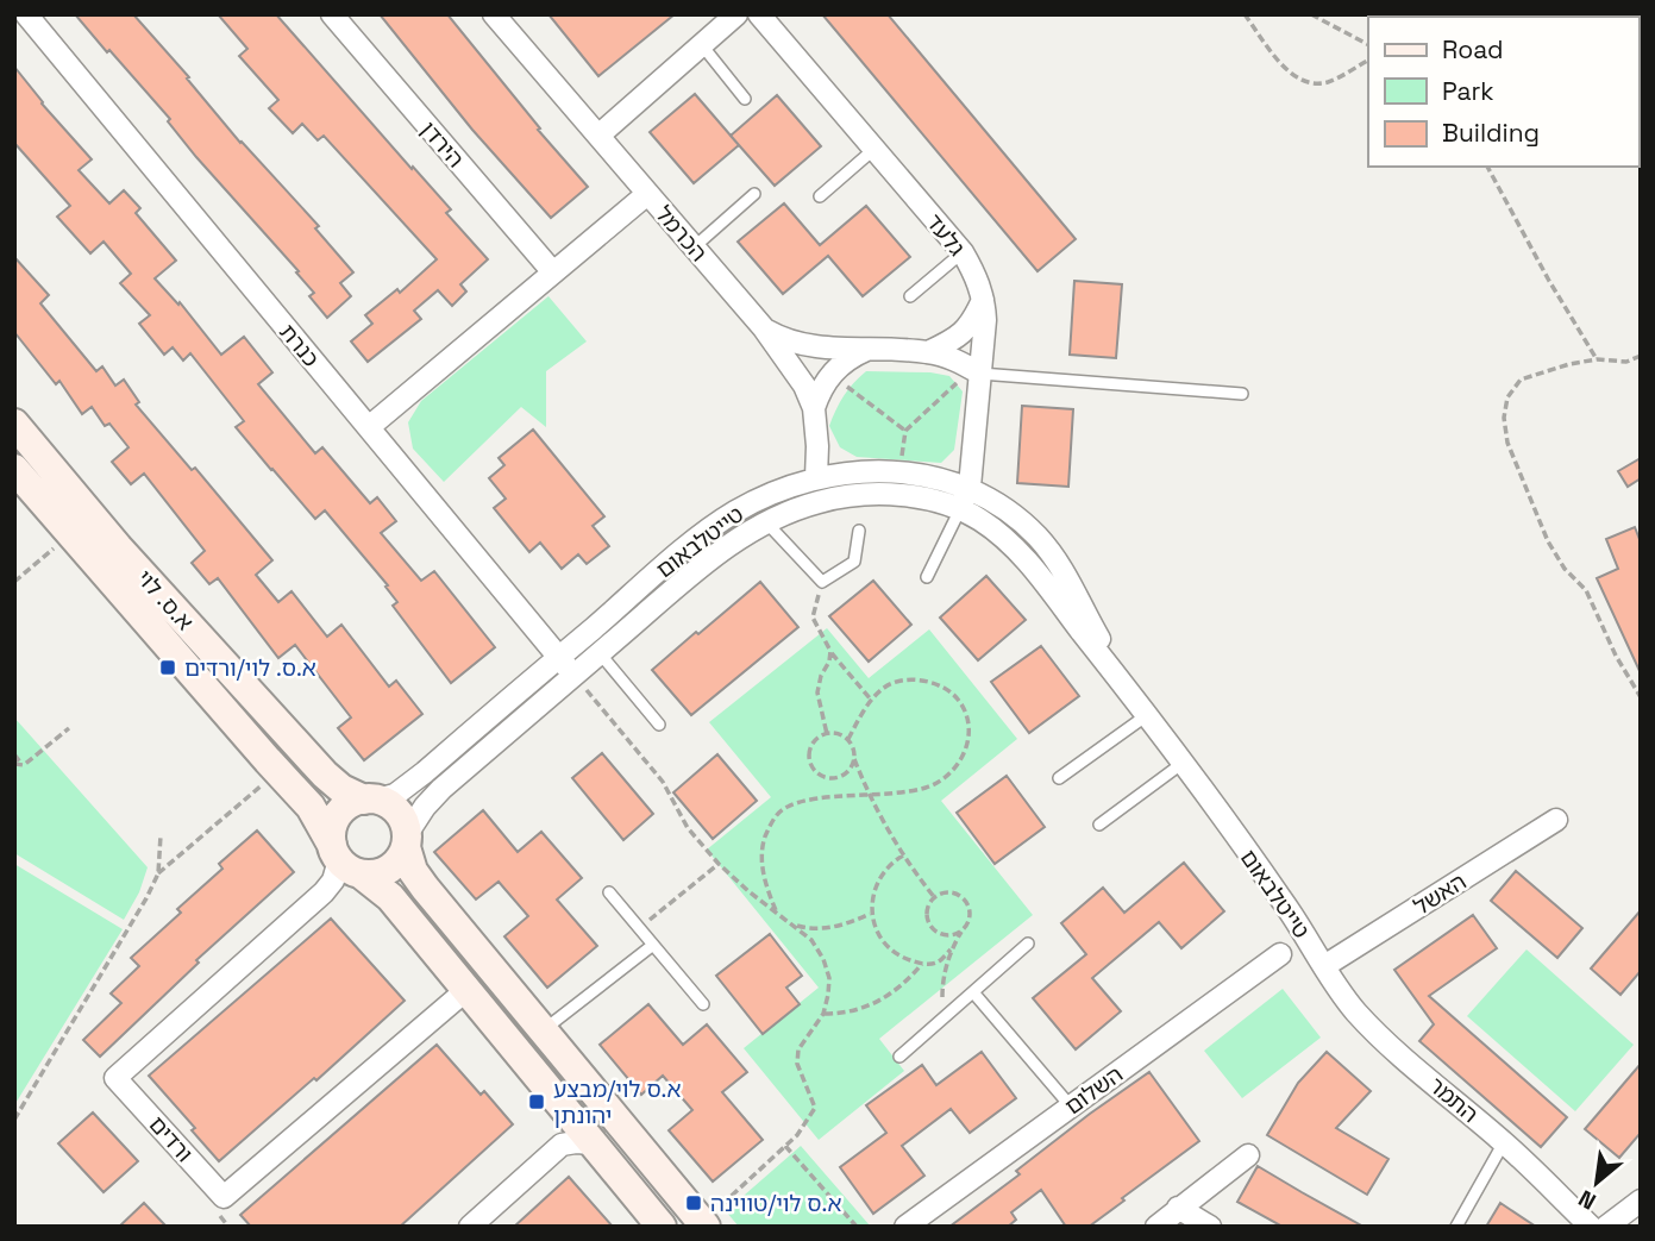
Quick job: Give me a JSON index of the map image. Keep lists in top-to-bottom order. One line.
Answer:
{"streets":{"main road":["א.ס. לוי"],"street":["הירדן","הכרמל","גלעד","כנרת","טייטלבאום","האשל","השלום","התמר","ורדים"]},"crossings":[["הכרמל","טייטלבאום"],["גלעד","טייטלבאום"],["כנרת","טייטלבאום"],["טייטלבאום","א.ס. לוי"],["טייטלבאום","האשל"],["טייטלבאום","התמר"],["טייטלבאום","ורדים"],["א.ס. לוי","ורדים"],["האשל","התמר"]],"places":{"transit":["א.ס. לוי/ורדים","א.ס לוי/מבצע יהונתן","א.ס לוי/טווינה"]},"legend":["Road","Park","Building"],"north":"bottom left"}
